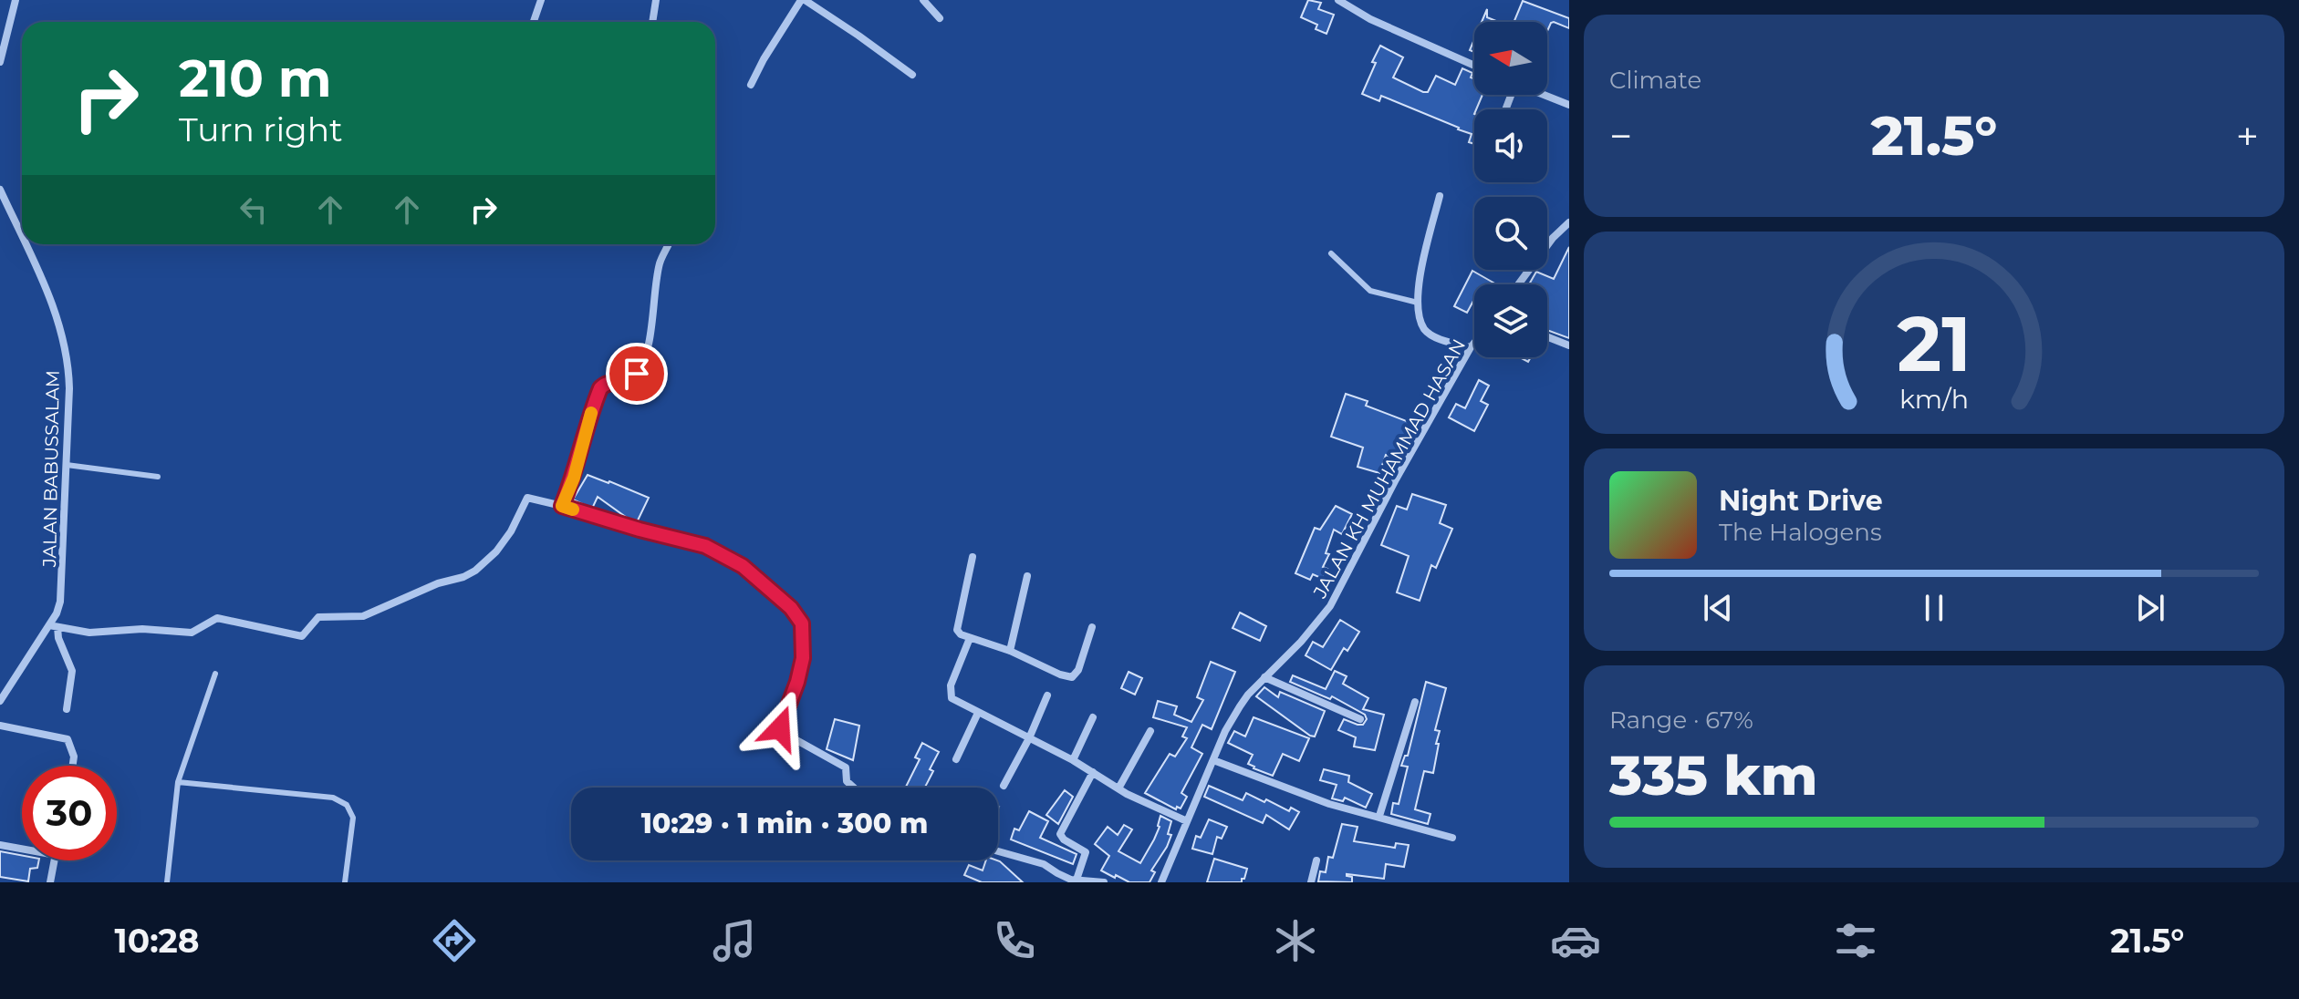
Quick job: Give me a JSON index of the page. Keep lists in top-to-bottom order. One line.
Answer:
{"streets":{"street":["JALAN BABUSSALAM","JALAN KH MUHAMMAD HASAN"]},"north":"left","page":{"tile":["Climate",["Range · 67%","335 km"]],"turn":["210 m","Turn right"],"heat":["−","21.5°","+"],"song":["Night Drive","The Halogens"],"limit":"30","trip":"10:29 · 1 min · 300 m","tabs":["10:28","21.5°"],"gauge":["21","km/h"]}}
